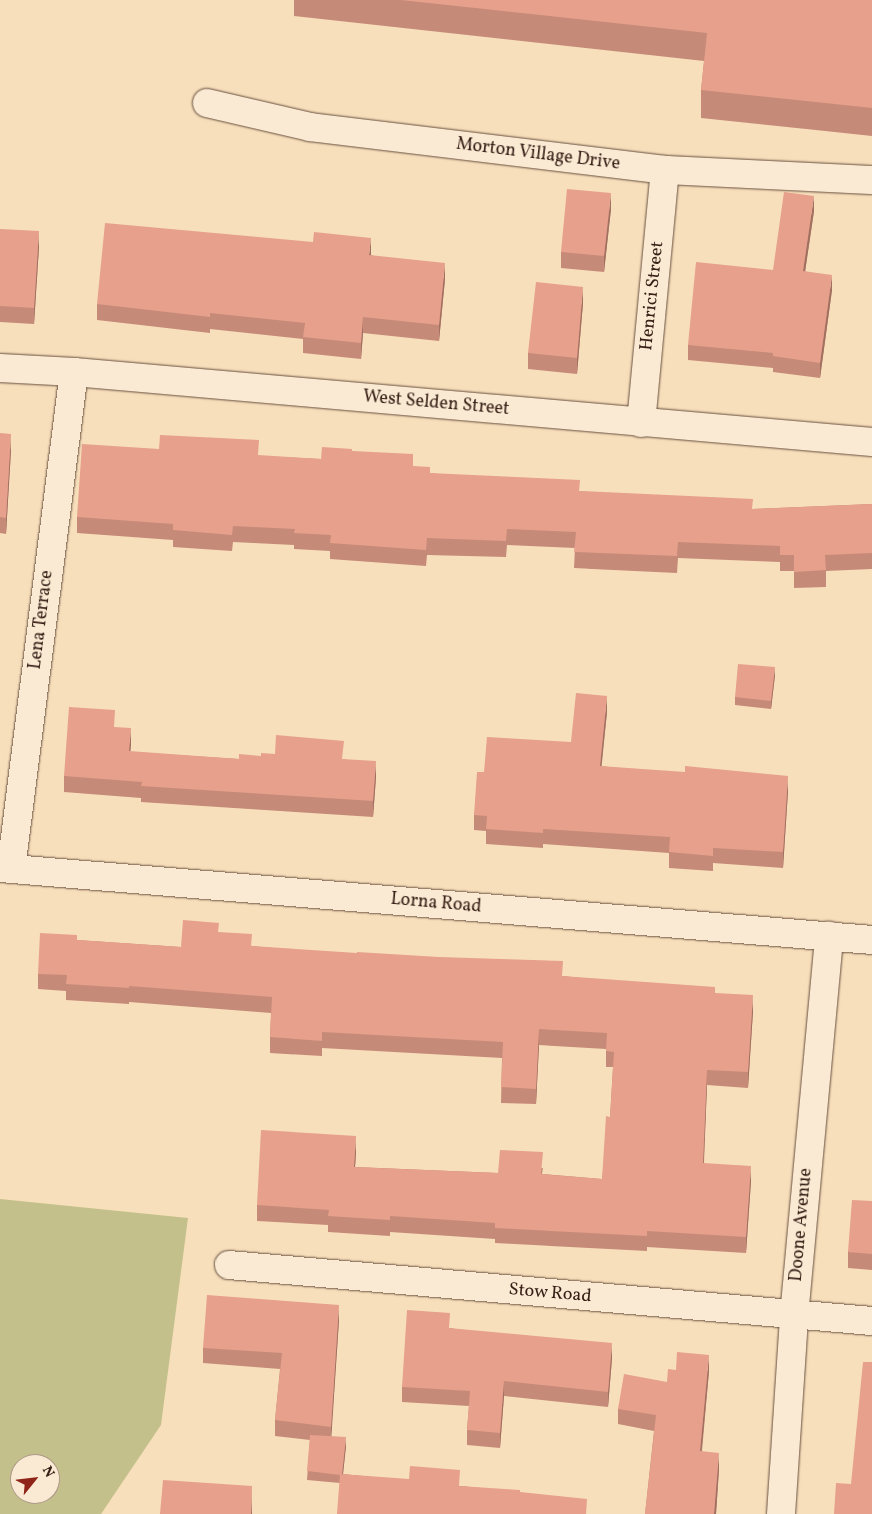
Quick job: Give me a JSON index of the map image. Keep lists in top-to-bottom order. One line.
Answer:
{"streets":{"street":["Morton Village Drive","Henrici Street","West Selden Street","Lena Terrace","Lorna Road","Doone Avenue","Stow Road"]},"crossings":[["Morton Village Drive","Henrici Street"],["Henrici Street","West Selden Street"],["West Selden Street","Lena Terrace"],["Lena Terrace","Lorna Road"],["Lorna Road","Doone Avenue"],["Doone Avenue","Stow Road"]],"north":"top right"}
